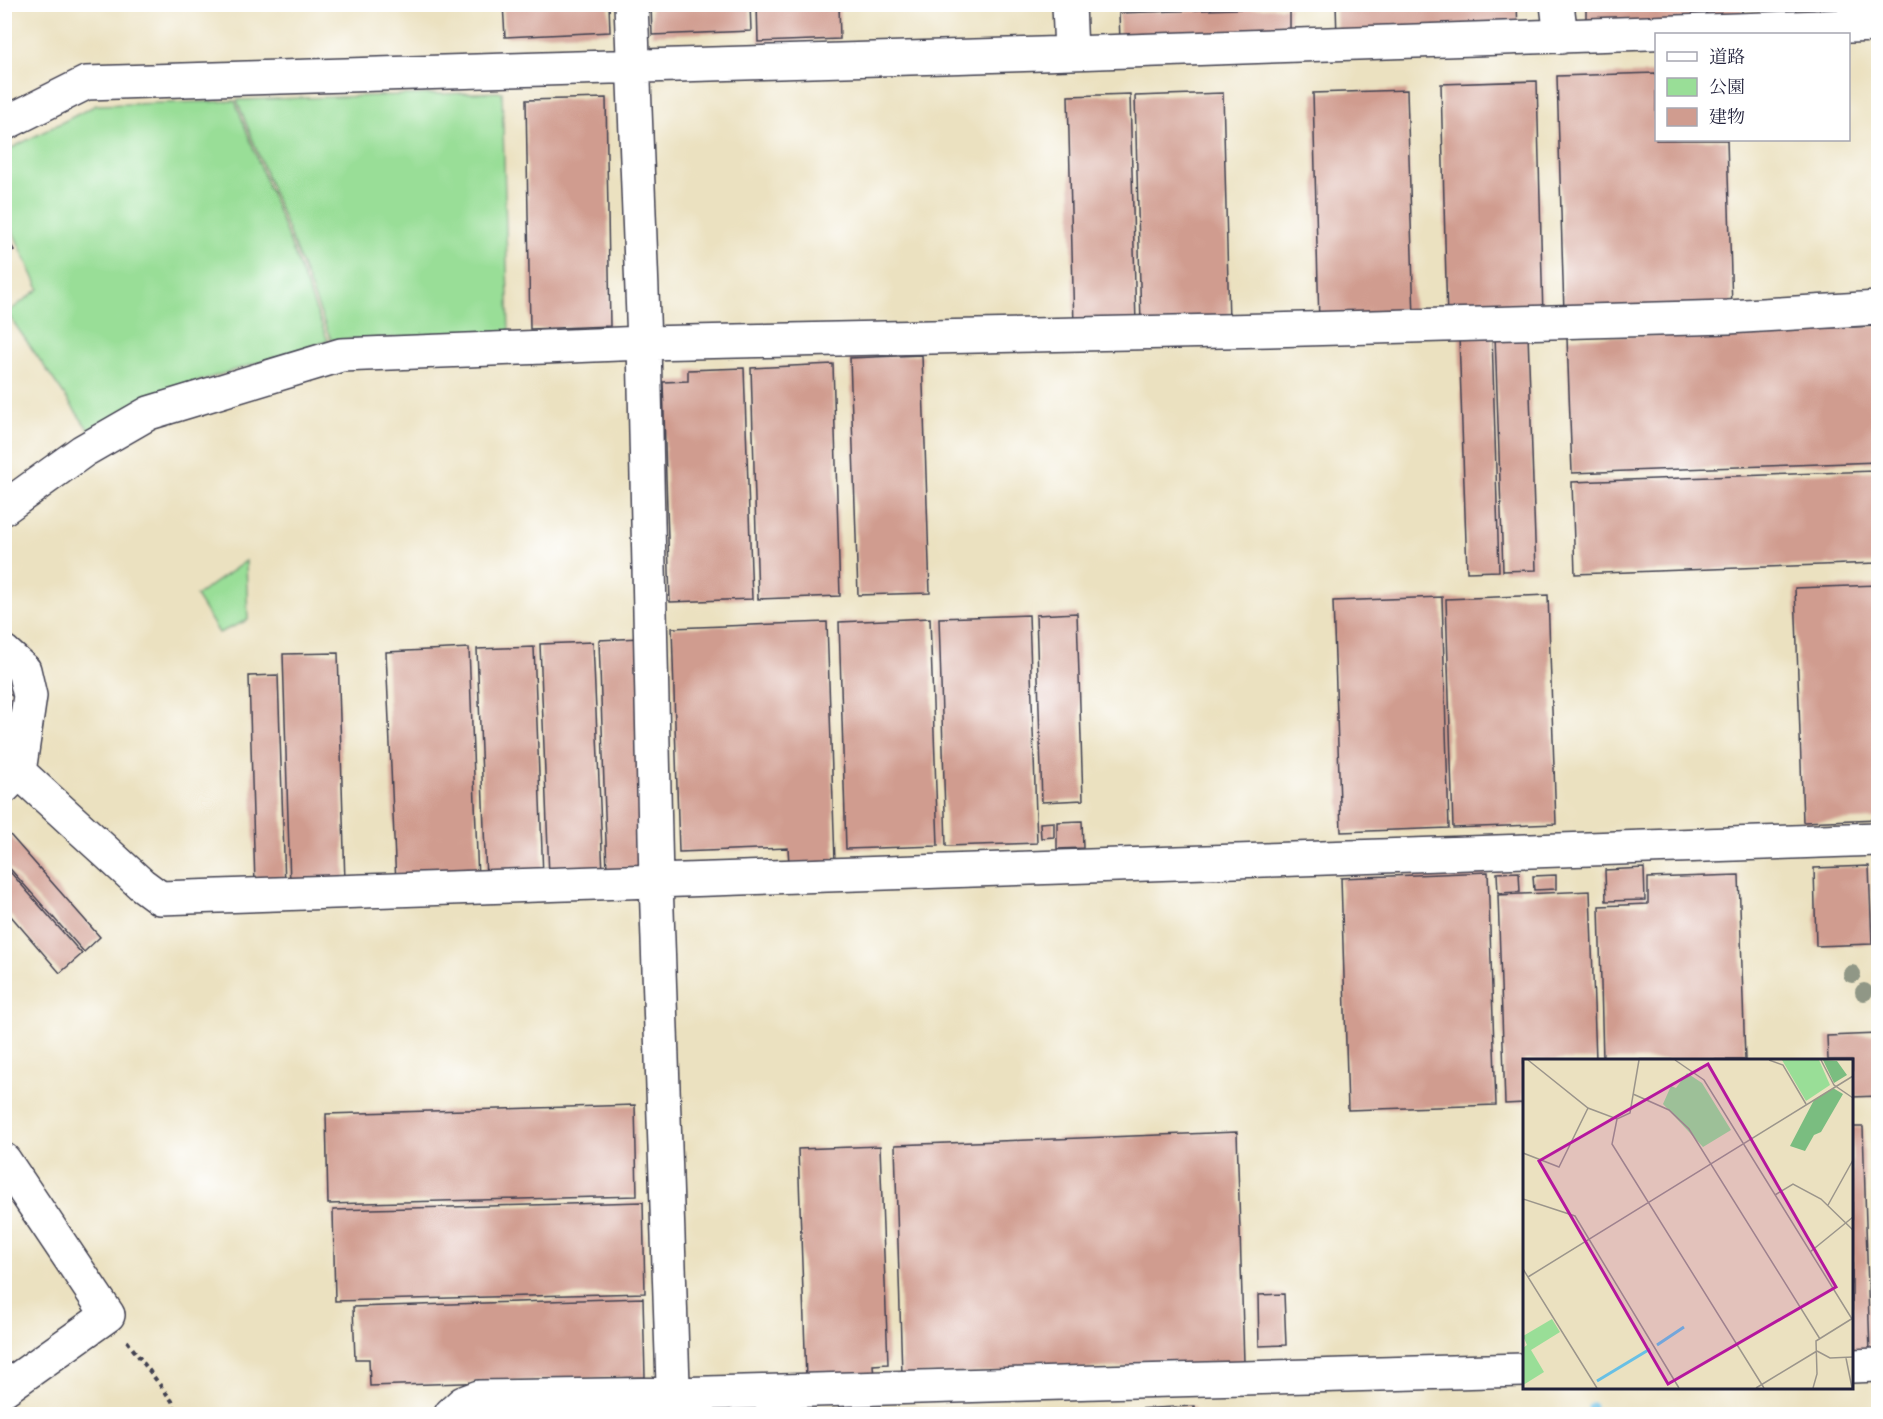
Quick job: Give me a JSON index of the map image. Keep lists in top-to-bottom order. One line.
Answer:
{"legend":["道路","公園","建物"]}
